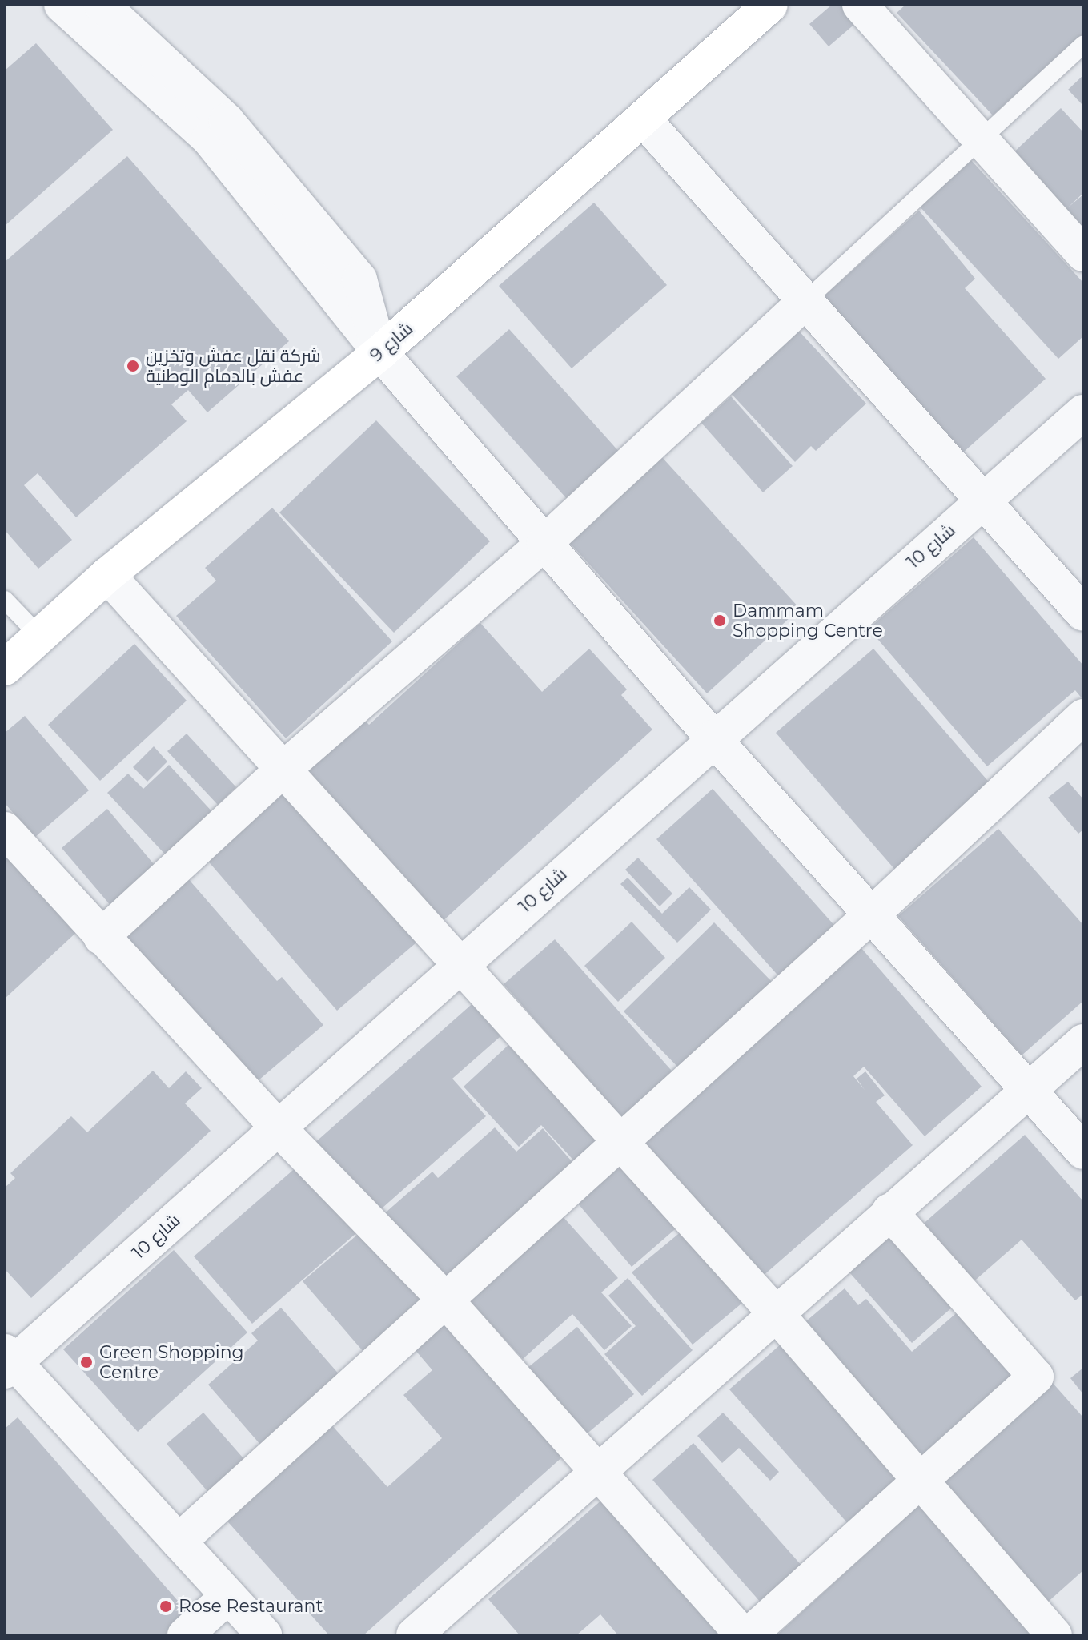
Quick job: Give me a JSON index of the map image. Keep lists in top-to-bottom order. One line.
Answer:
{"streets":{"street":["شارع 9","شارع 10"]},"places":["شركة نقل عفش وتخزين عفش بالدمام الوطنية","Dammam Shopping Centre","Green Shopping Centre","Rose Restaurant"]}
